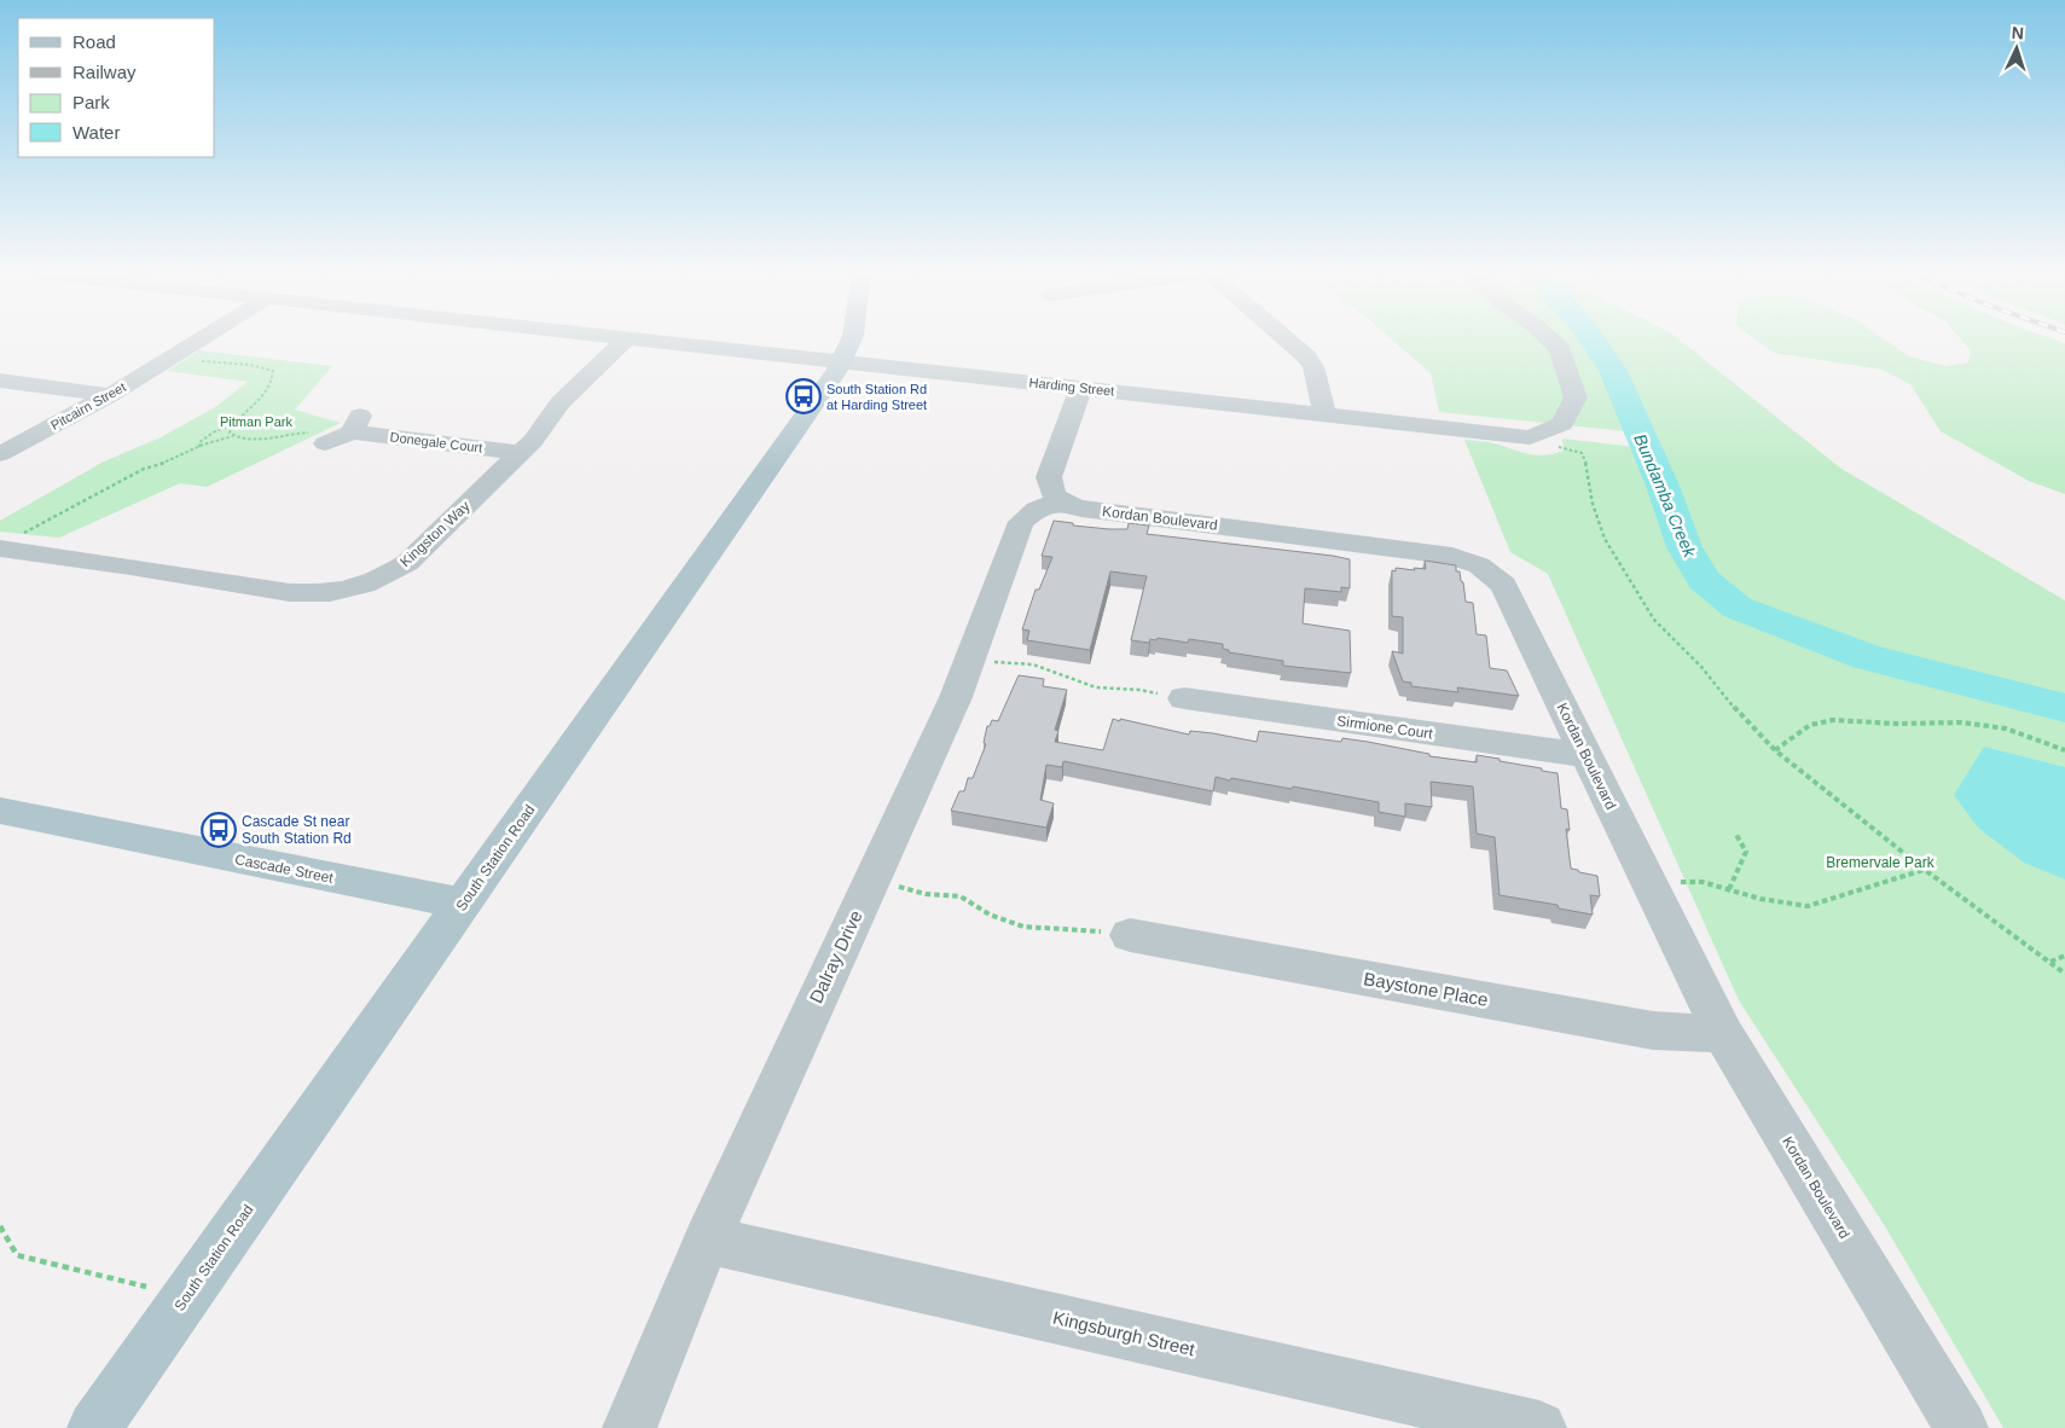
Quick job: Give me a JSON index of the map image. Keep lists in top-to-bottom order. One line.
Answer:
{"streets":{"main road":["South Station Road","Cascade Street"],"street":["Harding Street","Pitcairn Street","Donegale Court","Kordan Boulevard","Kingston Way","Sirmione Court","Dalray Drive","Baystone Place","Kingsburgh Street"]},"crossings":[["Harding Street","South Station Road"],["Donegale Court","Kingston Way"],["Kordan Boulevard","Sirmione Court"],["Kordan Boulevard","Dalray Drive"],["Kordan Boulevard","Baystone Place"],["South Station Road","Cascade Street"],["Dalray Drive","Kingsburgh Street"]],"water":["Bundamba Creek"],"parks":["Pitman Park","Bremervale Park"],"places":{"bus stop":["South Station Rd at Harding Street","Cascade St near South Station Rd"]},"legend":["Road","Railway","Park","Water"],"north":"top"}
